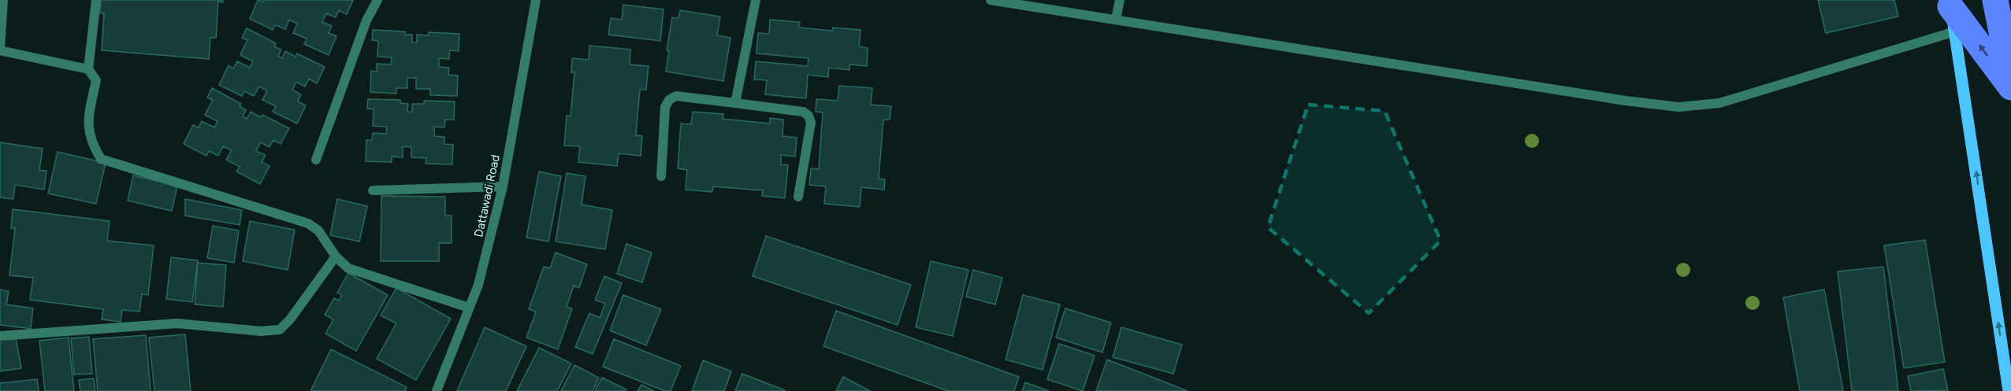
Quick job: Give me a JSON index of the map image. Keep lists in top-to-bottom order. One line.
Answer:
{"streets":{"street":["Dattawadi Road"]}}
